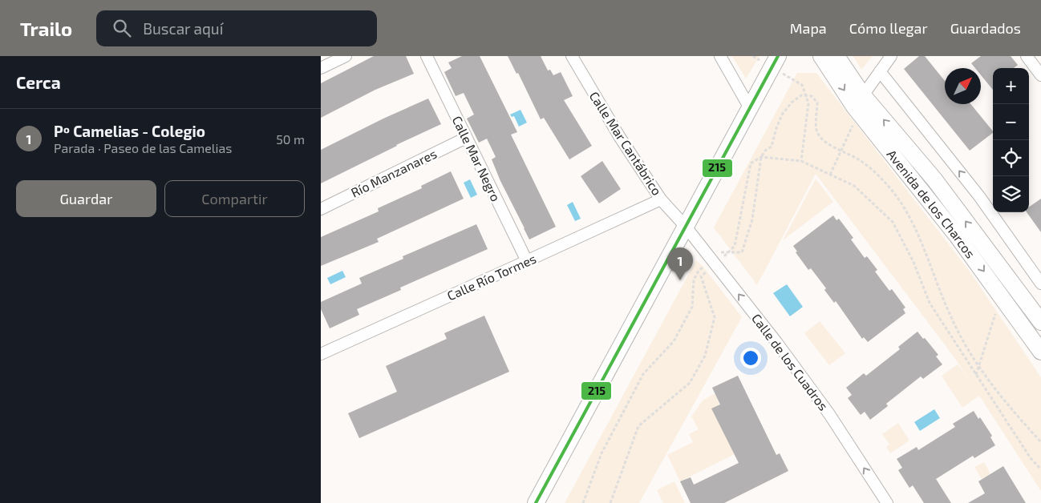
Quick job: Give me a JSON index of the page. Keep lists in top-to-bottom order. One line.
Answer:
{"streets":{"street":["Calle Mar Cantábrico","Calle Mar Negro","Río Manzanares","Avenida de los Charcos","Calle Río Tormes","Calle de los Cuadros"]},"crossings":[["Calle Mar Cantábrico","Calle Río Tormes"],["Calle Mar Cantábrico","Calle de los Cuadros"],["Calle Mar Negro","Río Manzanares"],["Calle Mar Negro","Calle Río Tormes"]],"one_way":["Calle de los Cuadros"],"lines":["transit line 215"],"north":"top right","page":{"header":"Trailo","search":"Buscar aquí","nav":["Mapa","Cómo llegar","Guardados"],"heading":"Cerca","map_buttons":["+","−"],"list":[{"mark":"1","name":"Pº Camelias - Colegio","note":"Parada · Paseo de las Camelias","value":"50 m"}],"buttons":["Guardar","Compartir"],"pins":"1"}}
